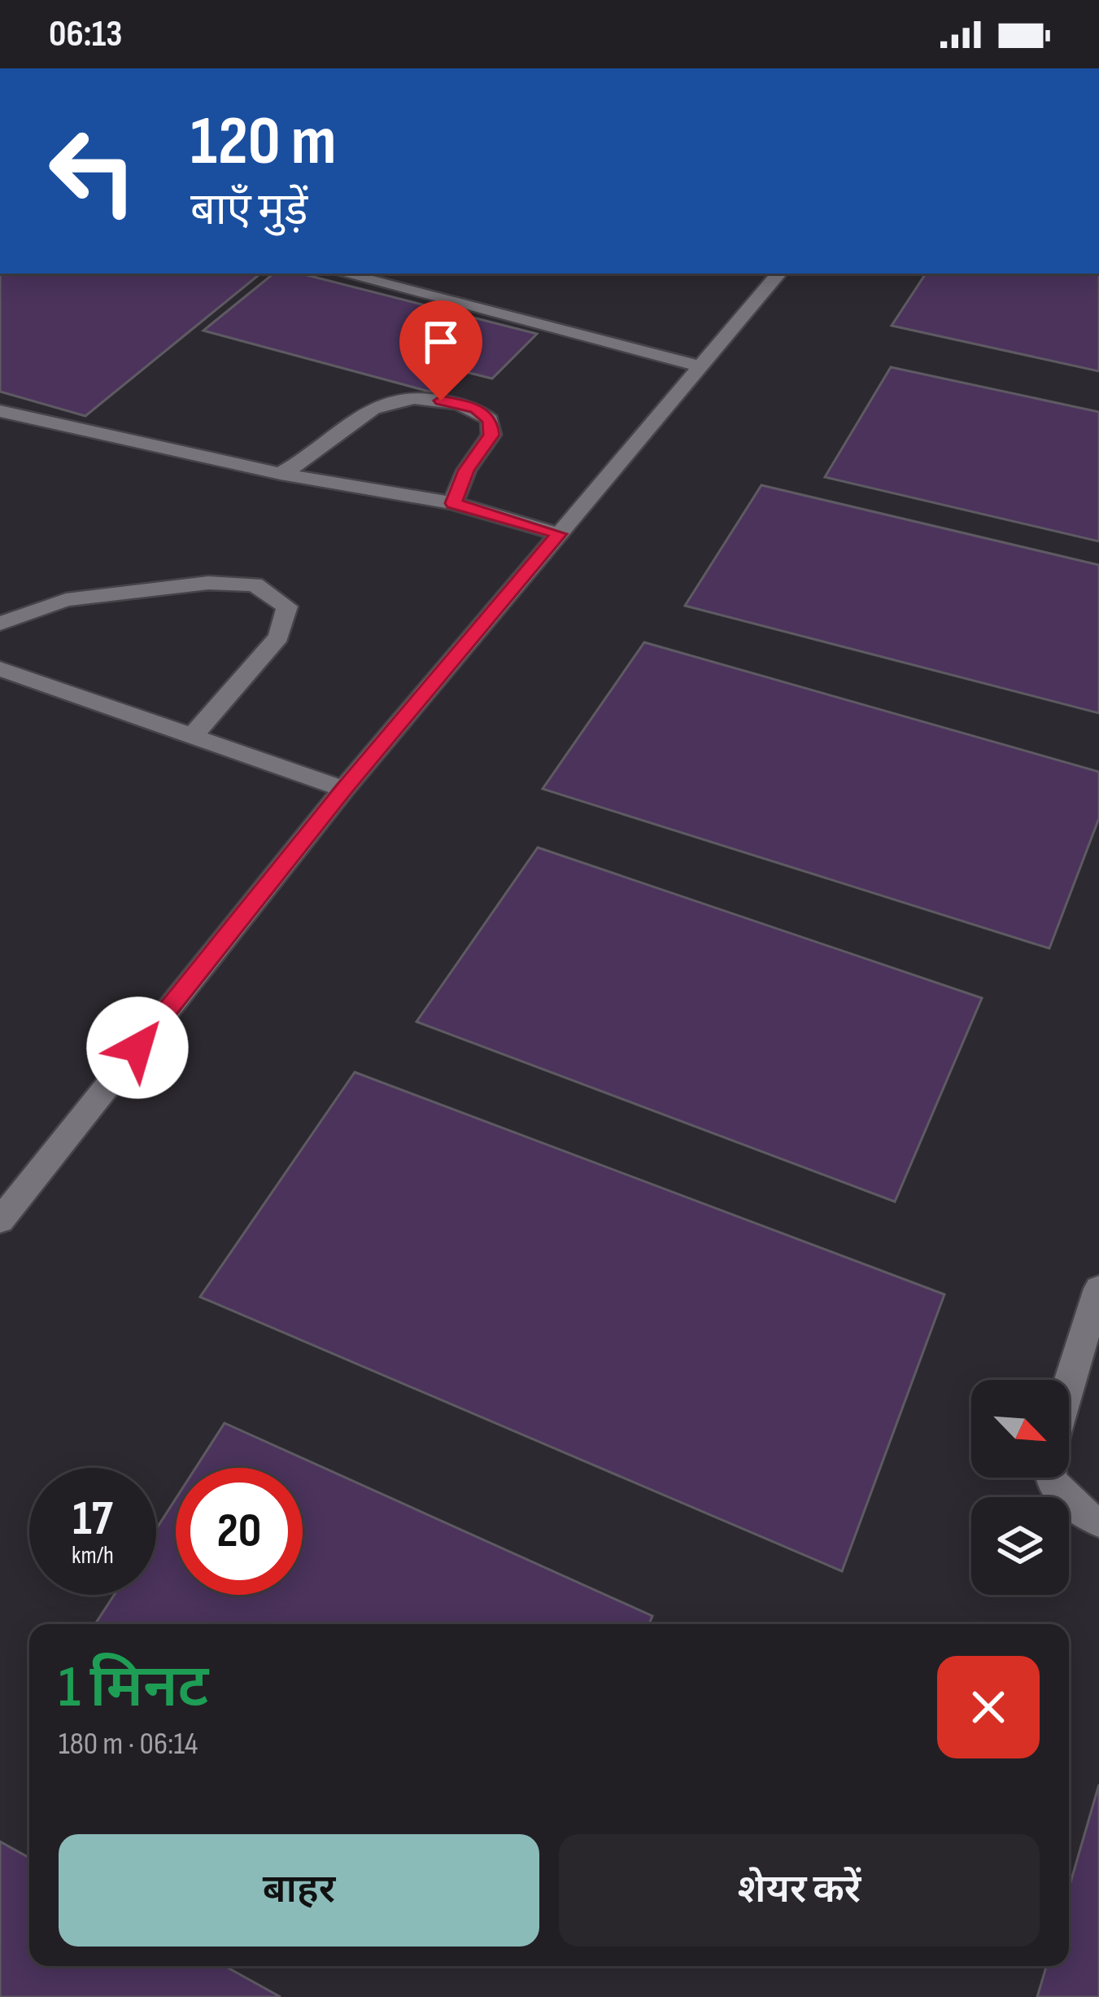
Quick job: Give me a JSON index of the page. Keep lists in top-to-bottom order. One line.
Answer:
{"north":"bottom right","page":{"status":"06:13","turn":["120 m","बाएँ मुड़ें"],"speed":"17 km/h","limit":"20","heading":["1 मिनट","180 m · 06:14"],"buttons":["बाहर","शेयर करें"]}}
